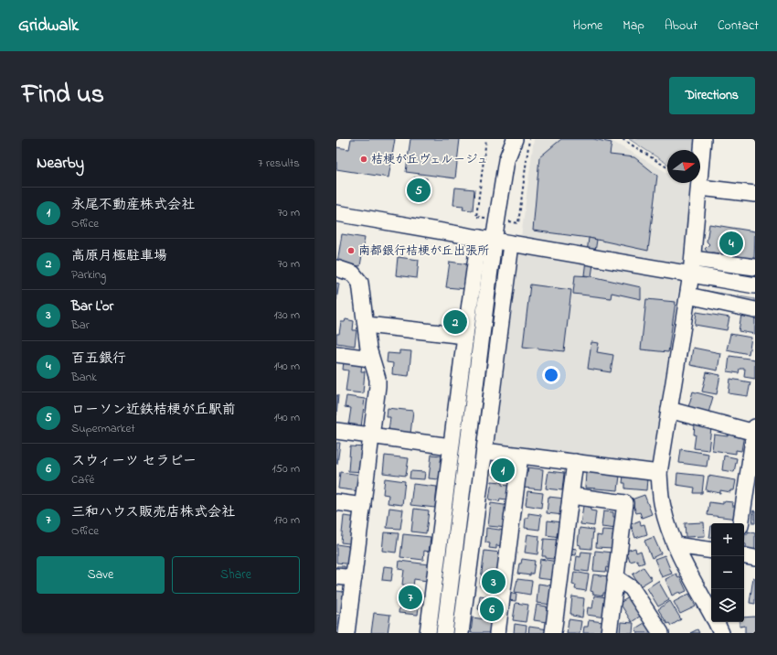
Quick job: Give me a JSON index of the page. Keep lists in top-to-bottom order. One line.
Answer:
{"places":["桔梗が丘ヴェルージュ","南都銀行桔梗が丘出張所"],"north":"right","page":{"header":"Gridwalk","nav":["Home","Map","About","Contact"],"title":"Find us","buttons":["Directions",["Save","Share"]],"heading":["Nearby","7 results"],"pins":["5","4","2","1","3","7","6"],"list":[{"mark":"1","name":"永尾不動産株式会社","note":"Office","value":"70 m"},{"mark":"2","name":"高原月極駐車場","note":"Parking","value":"70 m"},{"mark":"3","name":"Bar L'or","note":"Bar","value":"130 m"},{"mark":"4","name":"百五銀行","note":"Bank","value":"140 m"},{"mark":"5","name":"ローソン近鉄桔梗が丘駅前","note":"Supermarket","value":"140 m"},{"mark":"6","name":"スウィーツ セラピー","note":"Café","value":"150 m"},{"mark":"7","name":"三和ハウス販売店株式会社","note":"Office","value":"170 m"}],"map_buttons":["+","−"]}}
